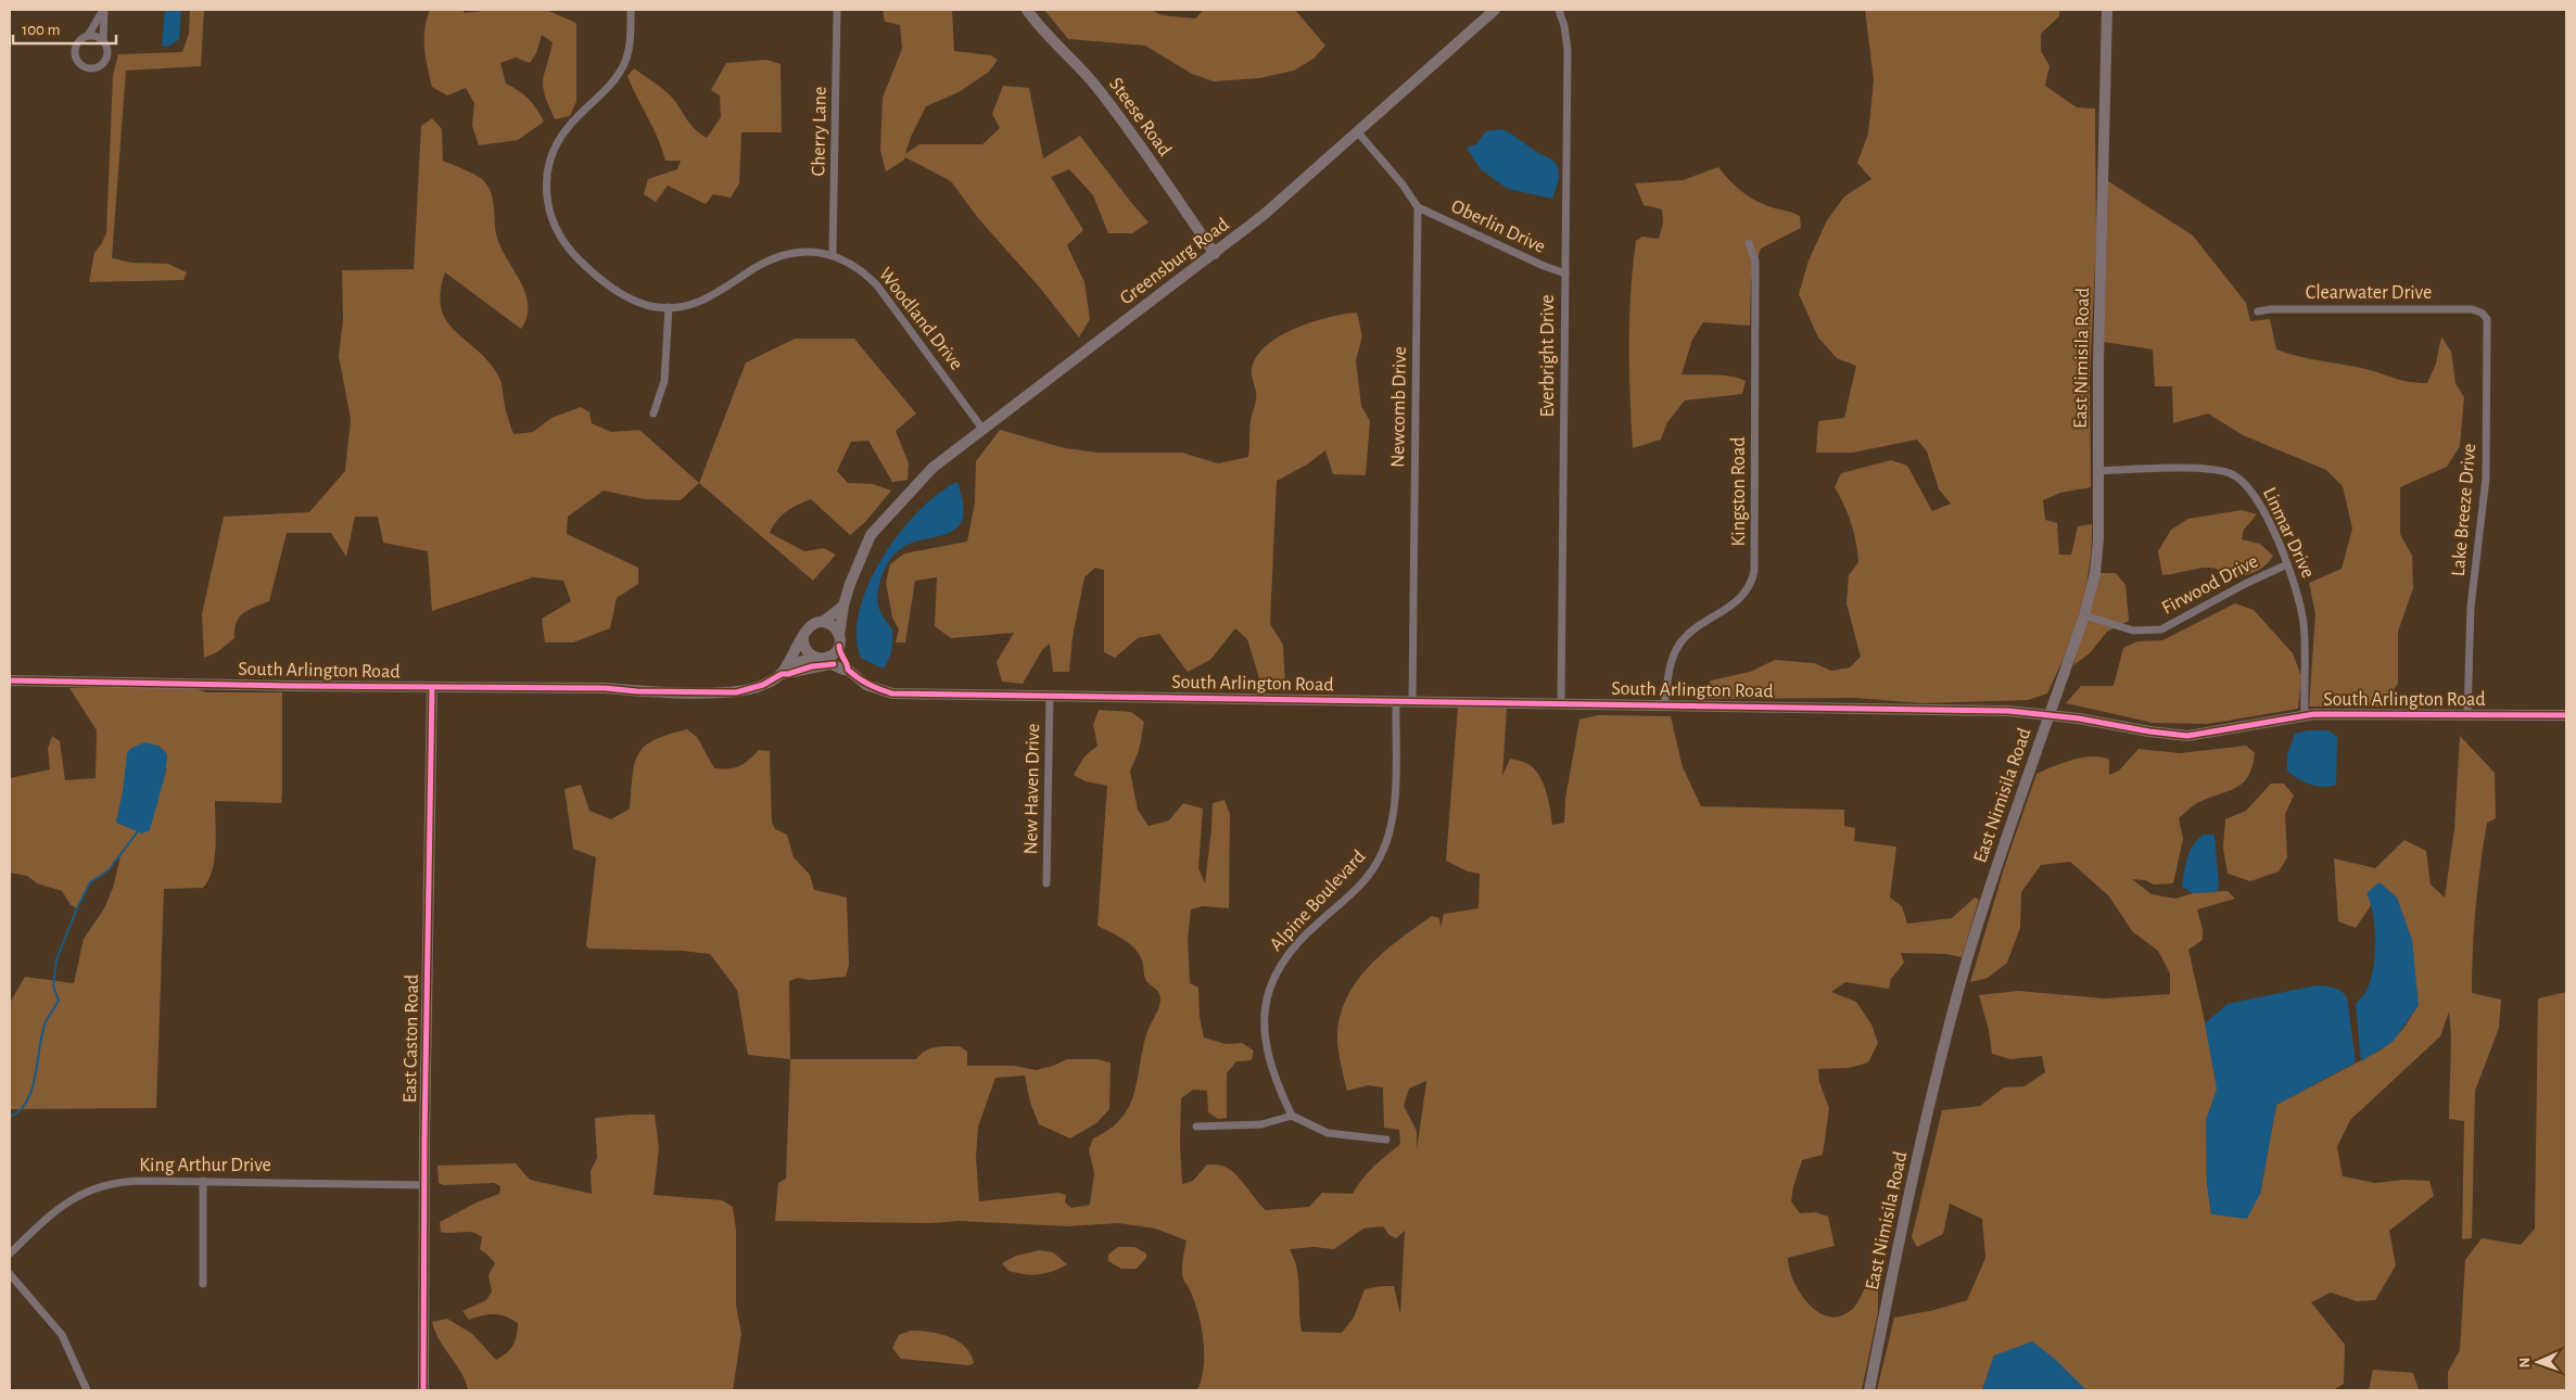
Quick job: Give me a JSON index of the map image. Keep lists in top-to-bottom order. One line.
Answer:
{"streets":{"street":["Steese Road","Cherry Lane","Oberlin Drive","Greensburg Road","Clearwater Drive","Woodland Drive","Everbright Drive","East Nimisila Road","Newcomb Drive","Kingston Road","Lake Breeze Drive","Linmar Drive","Firwood Drive","South Arlington Road","New Haven Drive","Alpine Boulevard","East Caston Road","King Arthur Drive"]},"crossings":[["Steese Road","Greensburg Road"],["Cherry Lane","Woodland Drive"],["Oberlin Drive","Everbright Drive"],["Oberlin Drive","Newcomb Drive"],["Greensburg Road","Woodland Drive"],["Greensburg Road","South Arlington Road"],["Clearwater Drive","Lake Breeze Drive"],["Everbright Drive","South Arlington Road"],["East Nimisila Road","Linmar Drive"],["East Nimisila Road","Firwood Drive"],["East Nimisila Road","South Arlington Road"],["Newcomb Drive","South Arlington Road"],["Kingston Road","South Arlington Road"],["Lake Breeze Drive","South Arlington Road"],["Linmar Drive","Firwood Drive"],["Linmar Drive","South Arlington Road"],["South Arlington Road","New Haven Drive"],["South Arlington Road","Alpine Boulevard"],["South Arlington Road","East Caston Road"],["East Caston Road","King Arthur Drive"]],"scale_bar":"100 m","north":"left"}
